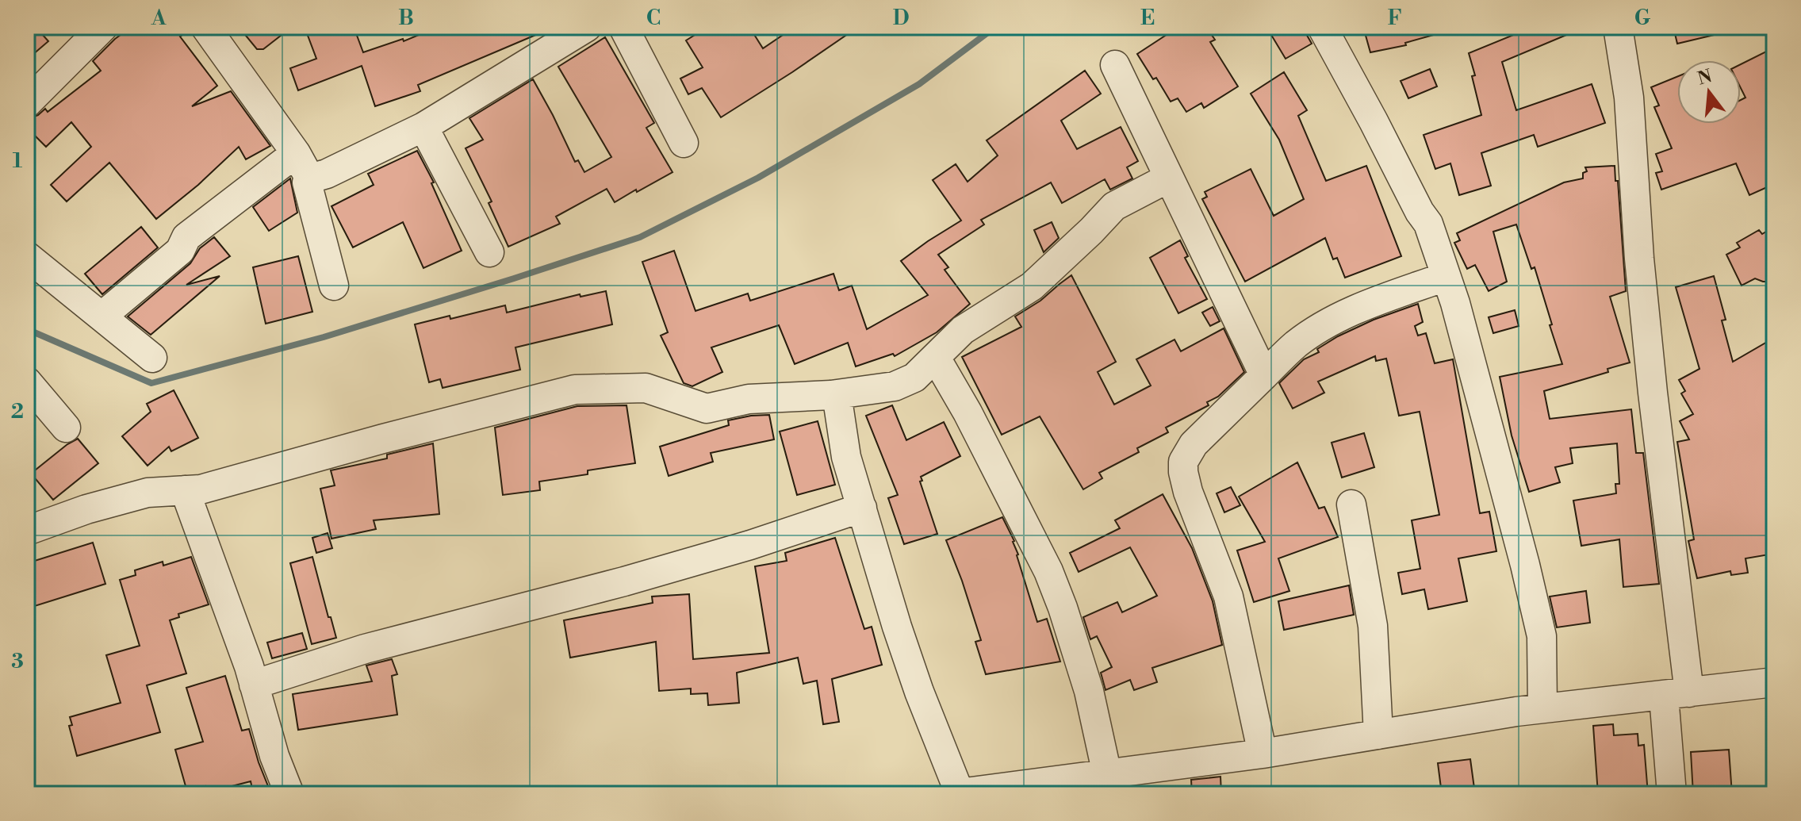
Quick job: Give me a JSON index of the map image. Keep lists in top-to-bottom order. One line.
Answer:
{"north":"top","grid":{"columns":["A","B","C","D","E","F","G"],"rows":["1","2","3"]}}
